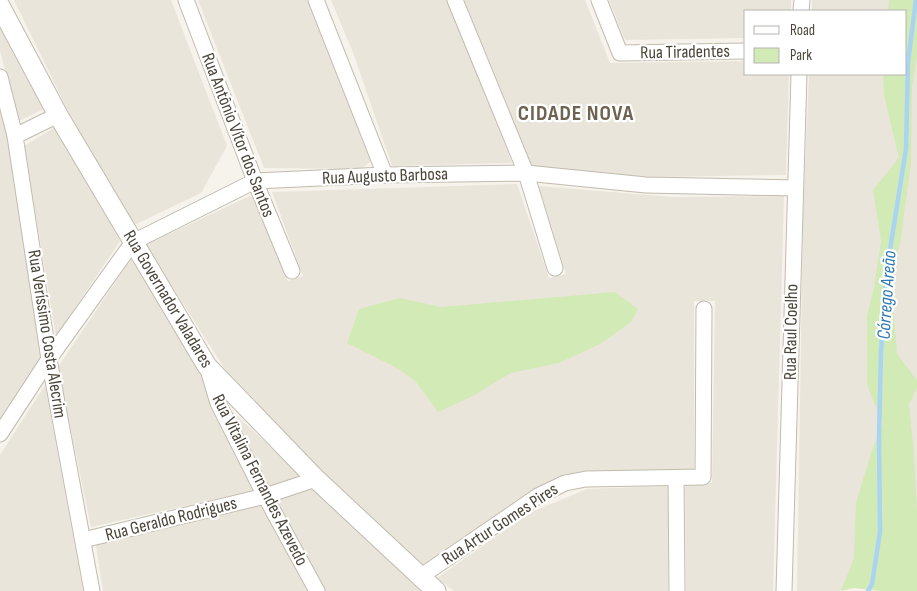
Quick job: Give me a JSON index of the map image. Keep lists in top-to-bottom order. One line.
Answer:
{"streets":{"street":["Rua Tiradentes","Rua Antônio Vítor dos Santos","Rua Augusto Barbosa","Rua Governador Valadares","Rua Raul Coelho","Rua Veríssimo Costa Alecrim","Rua Vitalina Fernandes Azevedo","Rua Geraldo Rodrigues","Rua Artur Gomes Pires"]},"crossings":[["Rua Antônio Vítor dos Santos","Rua Augusto Barbosa"],["Rua Augusto Barbosa","Rua Governador Valadares"],["Rua Augusto Barbosa","Rua Raul Coelho"],["Rua Augusto Barbosa","Rua Veríssimo Costa Alecrim"],["Rua Governador Valadares","Rua Vitalina Fernandes Azevedo"],["Rua Governador Valadares","Rua Geraldo Rodrigues"],["Rua Governador Valadares","Rua Artur Gomes Pires"],["Rua Veríssimo Costa Alecrim","Rua Geraldo Rodrigues"],["Rua Vitalina Fernandes Azevedo","Rua Geraldo Rodrigues"]],"districts":["CIDADE NOVA"],"water":["Córrego Areão"],"legend":["Road","Park"]}
